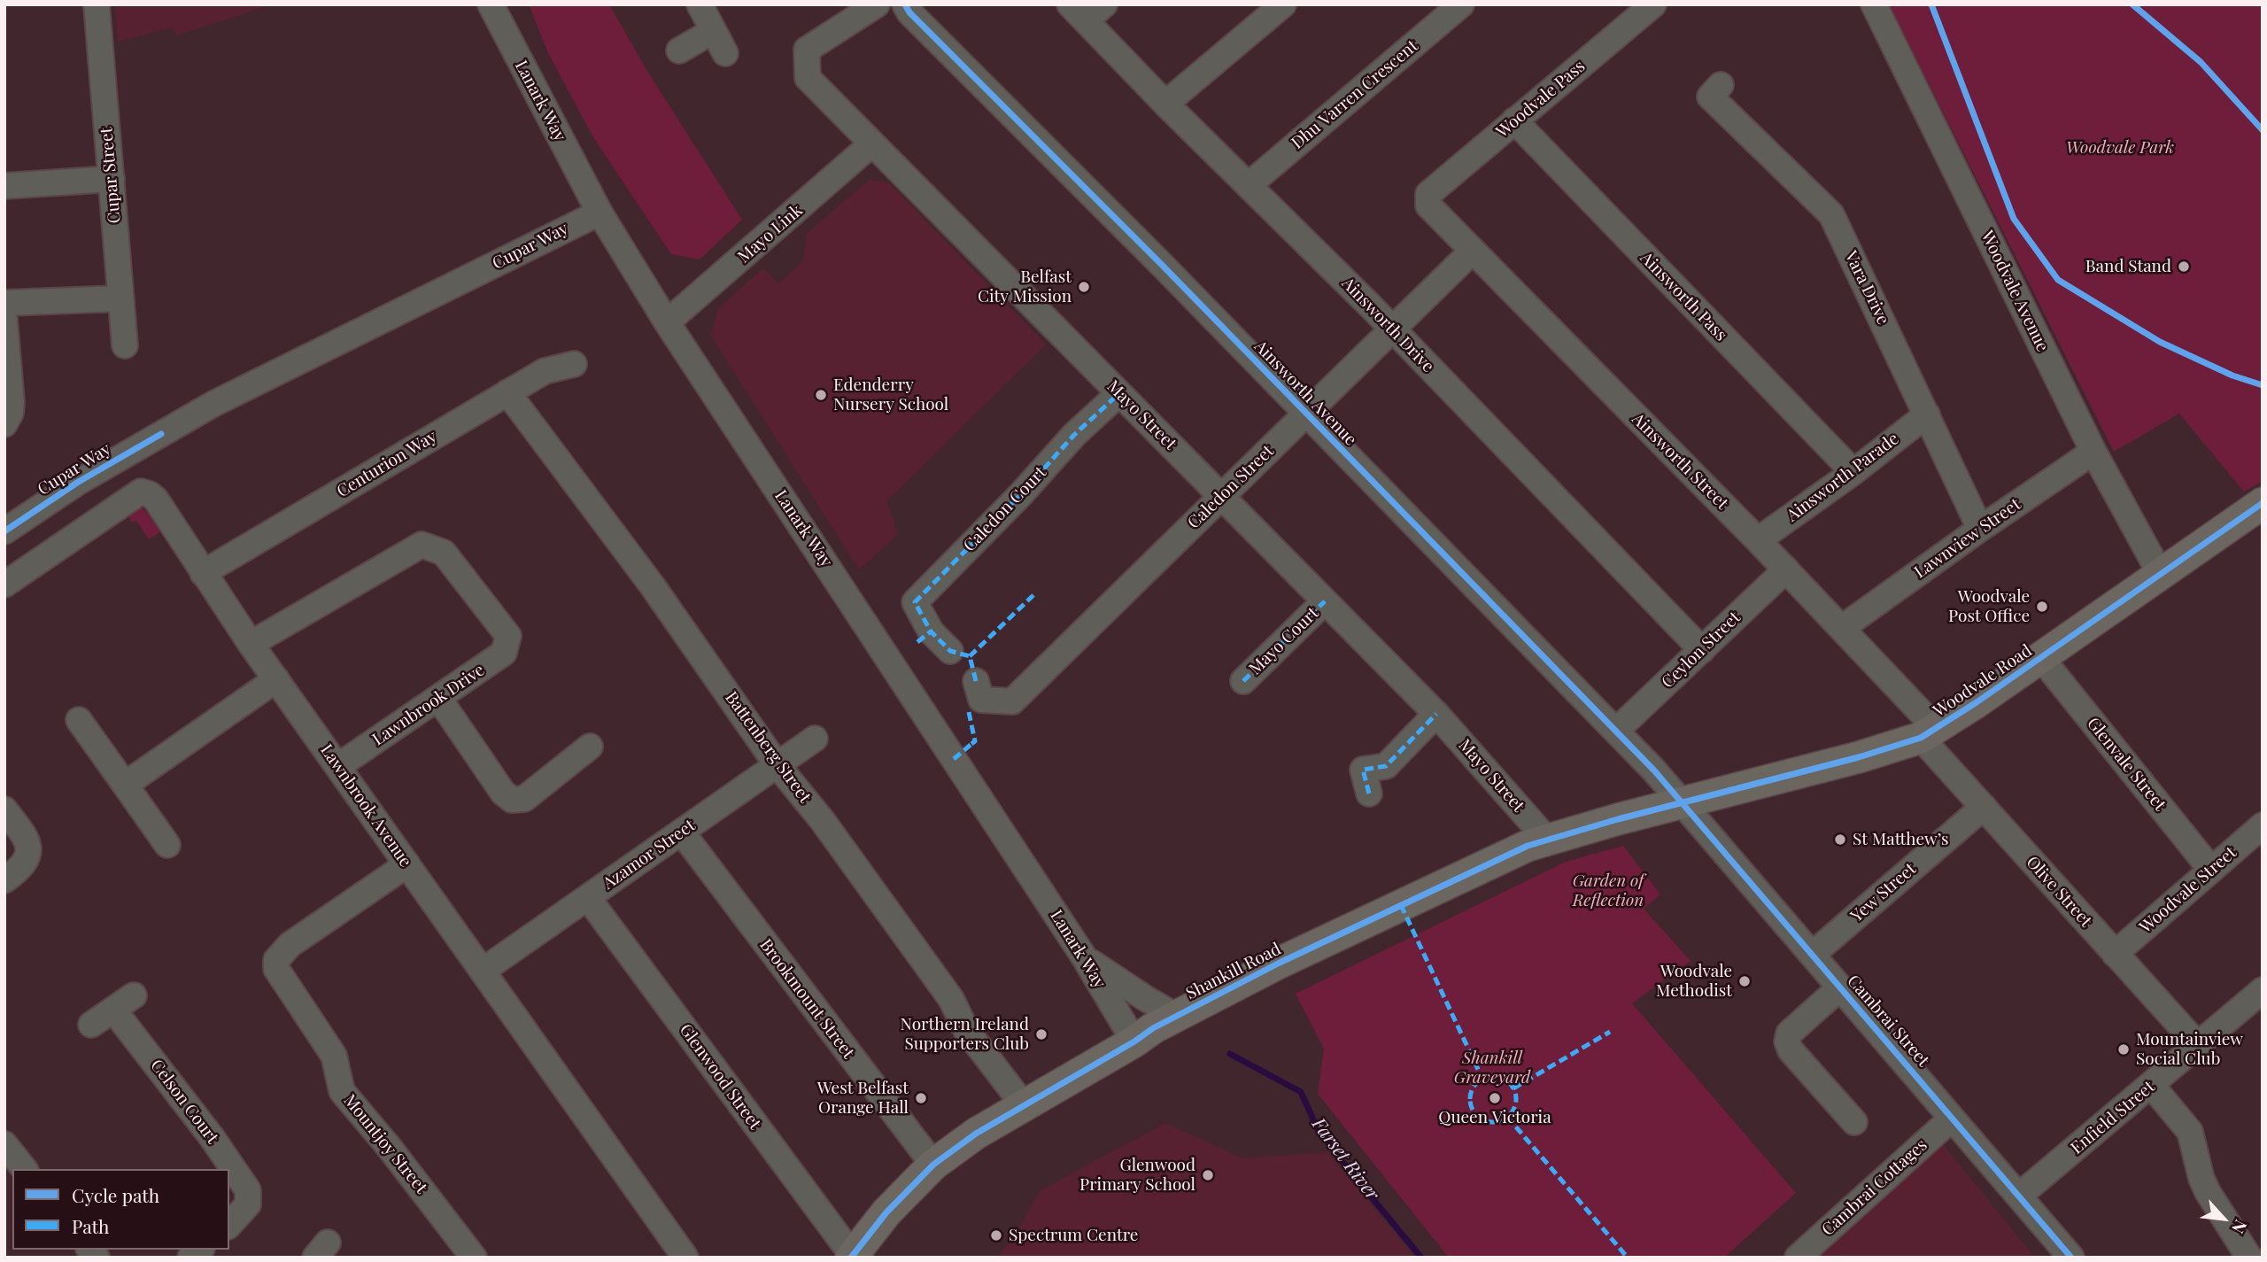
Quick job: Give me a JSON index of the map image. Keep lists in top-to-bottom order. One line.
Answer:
{"streets":{"main road":["Woodvale Road","Shankill Road"],"street":["Dhu Varren Crescent","Woodvale Pass","Lanark Way","Cupar Street","Mayo Link","Cupar Way","Vara Drive","Woodvale Avenue","Ainsworth Pass","Ainsworth Drive","Ainsworth Avenue","Mayo Street","Ainsworth Street","Centurion Way","Ainsworth Parade","Caledon Street","Caledon Court","Lawnview Street","Mayo Court","Ceylon Street","Lawnbrook Drive","Battenberg Street","Glenvale Street","Lawnbrook Avenue","Azamor Street","Woodvale Street","Olive Street","Yew Street","Brookmount Street","Cambrai Street","Glenwood Street","Celson Court","Enfield Street","Mountjoy Street","Cambrai Cottages"]},"crossings":[["Dhu Varren Crescent","Ainsworth Drive"],["Woodvale Pass","Ainsworth Pass"],["Woodvale Pass","Ainsworth Street"],["Lanark Way","Mayo Link"],["Lanark Way","Cupar Way"],["Lanark Way","Shankill Road"],["Mayo Link","Mayo Street"],["Vara Drive","Ainsworth Parade"],["Vara Drive","Lawnview Street"],["Woodvale Avenue","Lawnview Street"],["Woodvale Avenue","Woodvale Road"],["Ainsworth Pass","Ainsworth Parade"],["Ainsworth Drive","Caledon Street"],["Ainsworth Drive","Ceylon Street"],["Ainsworth Avenue","Caledon Street"],["Ainsworth Avenue","Ceylon Street"],["Ainsworth Avenue","Woodvale Road"],["Ainsworth Avenue","Shankill Road"],["Ainsworth Avenue","Cambrai Street"],["Mayo Street","Caledon Street"],["Mayo Street","Caledon Court"],["Mayo Street","Mayo Court"],["Mayo Street","Shankill Road"],["Ainsworth Street","Ainsworth Parade"],["Ainsworth Street","Caledon Street"],["Ainsworth Street","Lawnview Street"],["Ainsworth Street","Ceylon Street"],["Ainsworth Street","Woodvale Road"],["Ainsworth Street","Olive Street"],["Centurion Way","Battenberg Street"],["Centurion Way","Lawnbrook Avenue"],["Woodvale Road","Glenvale Street"],["Woodvale Road","Olive Street"],["Woodvale Road","Shankill Road"],["Woodvale Road","Cambrai Street"],["Lawnbrook Drive","Lawnbrook Avenue"],["Battenberg Street","Azamor Street"],["Battenberg Street","Shankill Road"],["Glenvale Street","Woodvale Street"],["Lawnbrook Avenue","Azamor Street"],["Lawnbrook Avenue","Mountjoy Street"],["Azamor Street","Brookmount Street"],["Azamor Street","Glenwood Street"],["Woodvale Street","Olive Street"],["Olive Street","Yew Street"],["Olive Street","Enfield Street"],["Yew Street","Cambrai Street"],["Shankill Road","Brookmount Street"],["Shankill Road","Cambrai Street"],["Shankill Road","Glenwood Street"],["Cambrai Street","Enfield Street"],["Cambrai Street","Cambrai Cottages"]],"water":["Farset River"],"parks":["Woodvale Park","Garden of Reflection","Shankill Graveyard"],"places":["Band Stand","Belfast City Mission","Edenderry Nursery School","Woodvale Post Office","St Matthew’s","Woodvale Methodist","Northern Ireland Supporters Club","Mountainview Social Club","West Belfast Orange Hall","Queen Victoria","Glenwood Primary School","Spectrum Centre"],"legend":["Cycle path","Path"],"north":"bottom right"}
